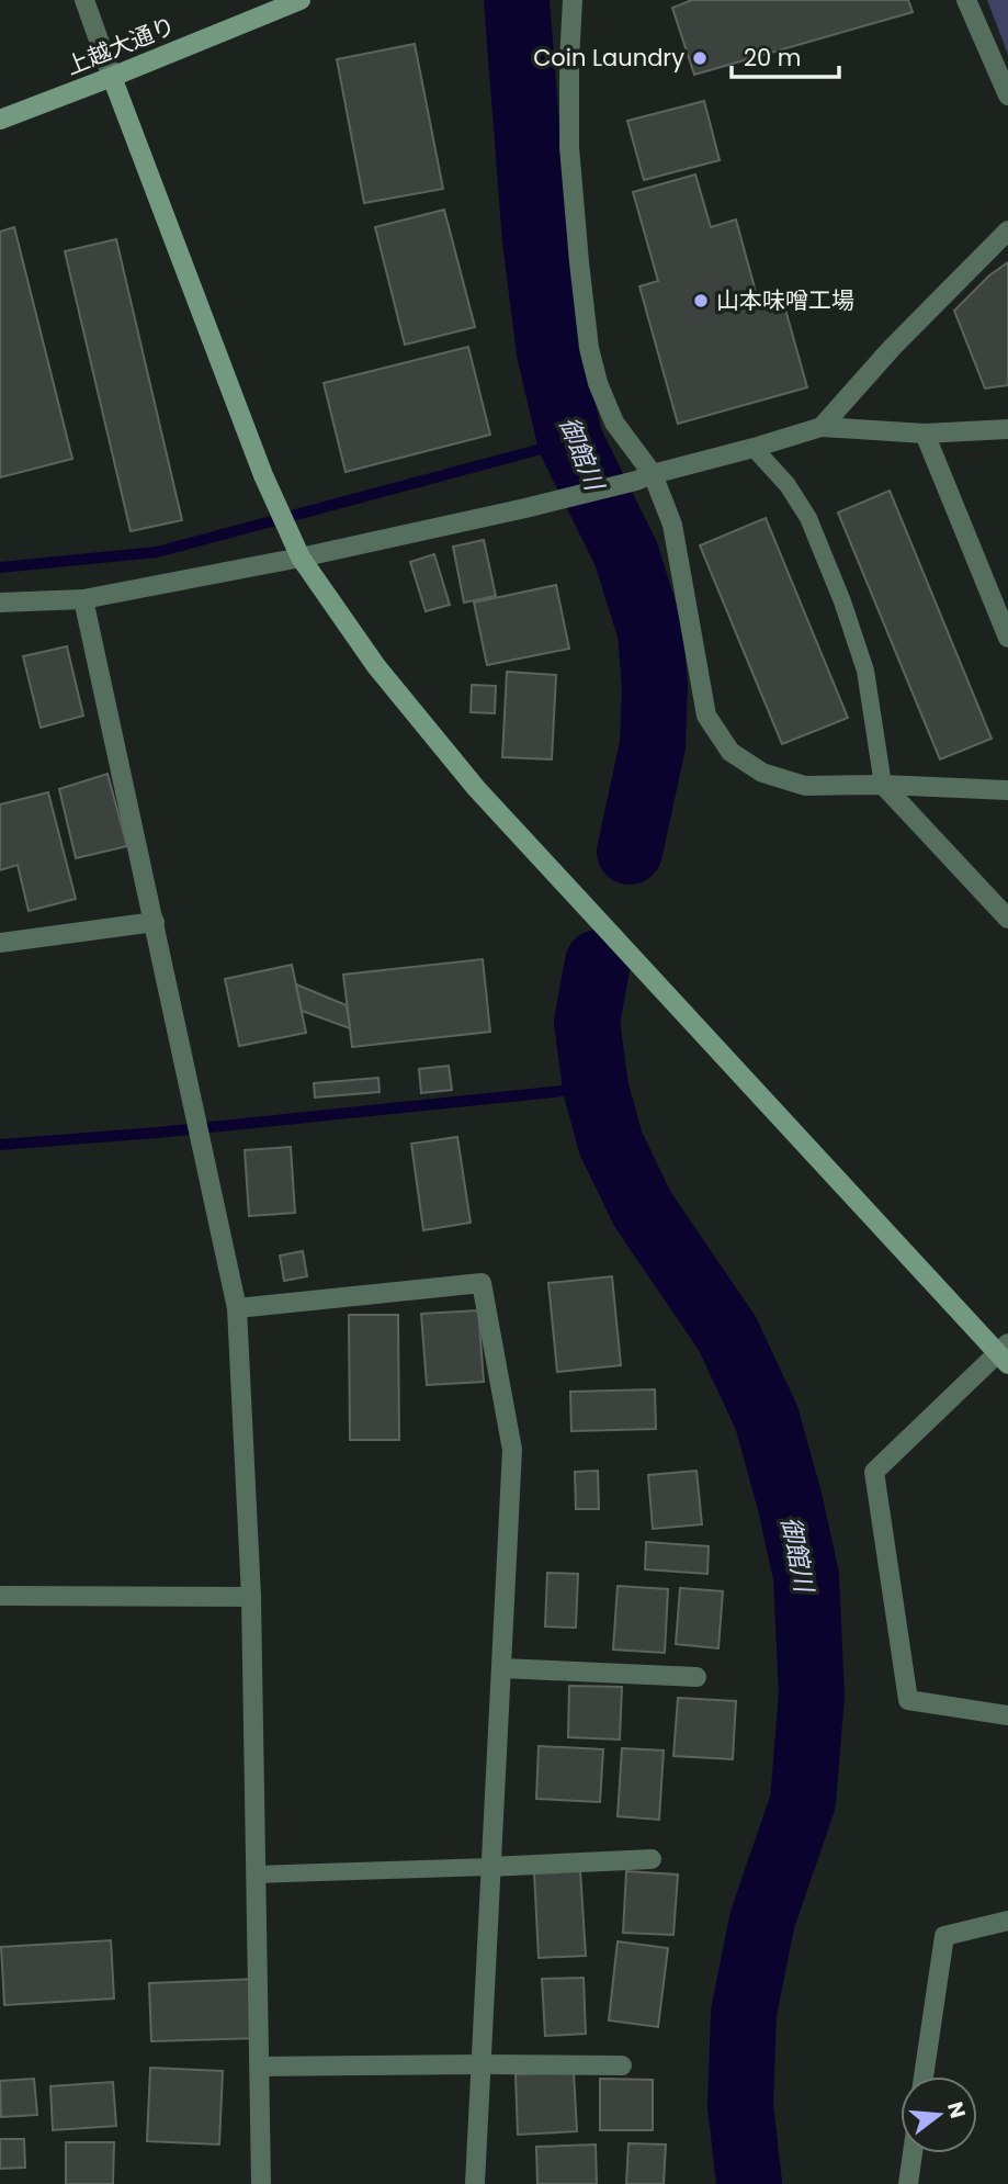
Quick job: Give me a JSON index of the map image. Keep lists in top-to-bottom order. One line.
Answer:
{"streets":{"street":["上越大通り"]},"water":["御館川"],"places":["Coin Laundry","山本味噌工場"],"scale_bar":"20 m","north":"right"}
